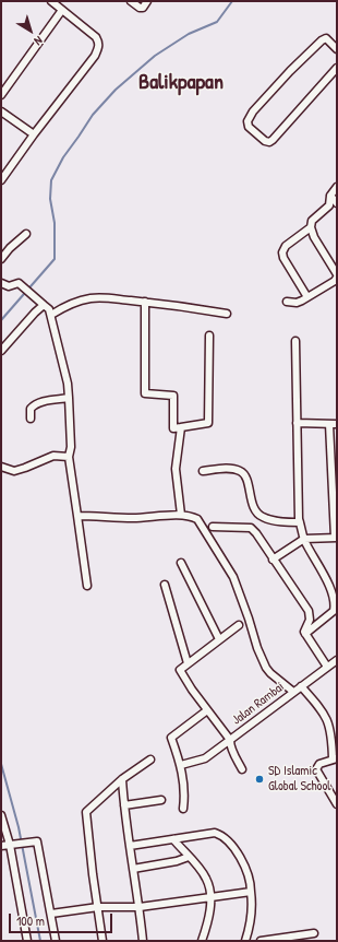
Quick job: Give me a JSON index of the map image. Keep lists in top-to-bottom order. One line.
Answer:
{"streets":{"street":["Jalan Rambai"]},"districts":["Balikpapan"],"places":["SD Islamic Global School"],"scale_bar":"100 m","north":"bottom right"}
